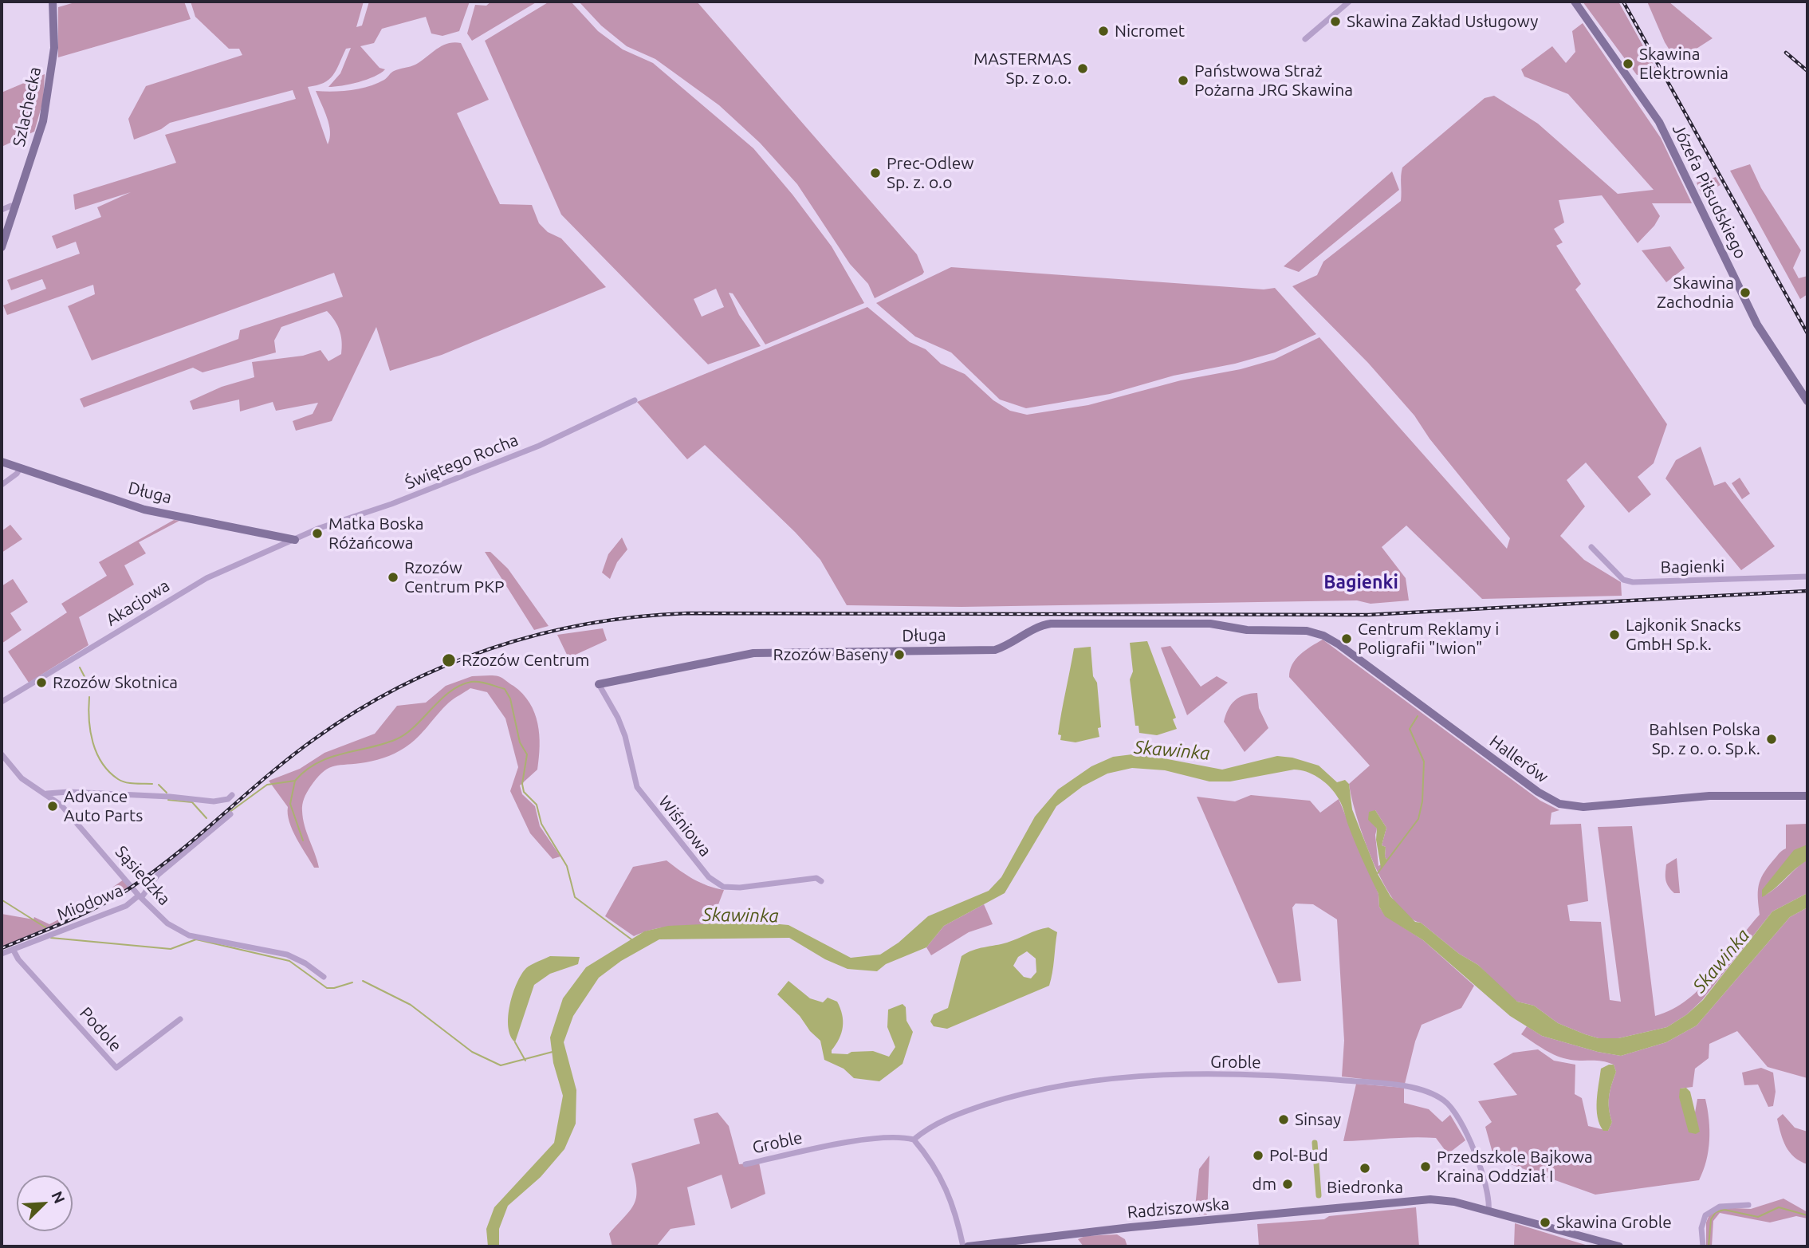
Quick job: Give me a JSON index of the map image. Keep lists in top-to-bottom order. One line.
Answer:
{"streets":{"street":["Szlachecka","Józefa Piłsudskiego","Świętego Rocha","Długa","Bagienki","Akacjowa","Hallerów","Wiśniowa","Sąsiedzka","Miodowa","Podole","Groble","Radziszowska"]},"crossings":[["Świętego Rocha","Długa"],["Świętego Rocha","Akacjowa"],["Długa","Akacjowa"],["Długa","Hallerów"],["Długa","Wiśniowa"],["Sąsiedzka","Miodowa"],["Miodowa","Podole"],["Groble","Radziszowska"]],"districts":["Bagienki"],"water":["Skawinka"],"places":["Skawina Zakład Usługowy","Nicromet","Skawina Elektrownia","MASTERMAS Sp. z o.o.","Państwowa Straż Pożarna JRG Skawina","Prec-Odlew Sp. z. o.o","Skawina Zachodnia","Matka Boska Różańcowa","Rzozów Centrum PKP","Lajkonik Snacks GmbH Sp.k.","Centrum Reklamy i Poligrafii \"Iwion\"","Rzozów Baseny","Rzozów Centrum","Rzozów Skotnica","Bahlsen Polska Sp. z o. o. Sp.k.","Advance Auto Parts","Sinsay","Pol-Bud","Przedszkole Bajkowa Kraina Oddział I","Biedronka","dm","Skawina Groble"],"north":"top right"}
